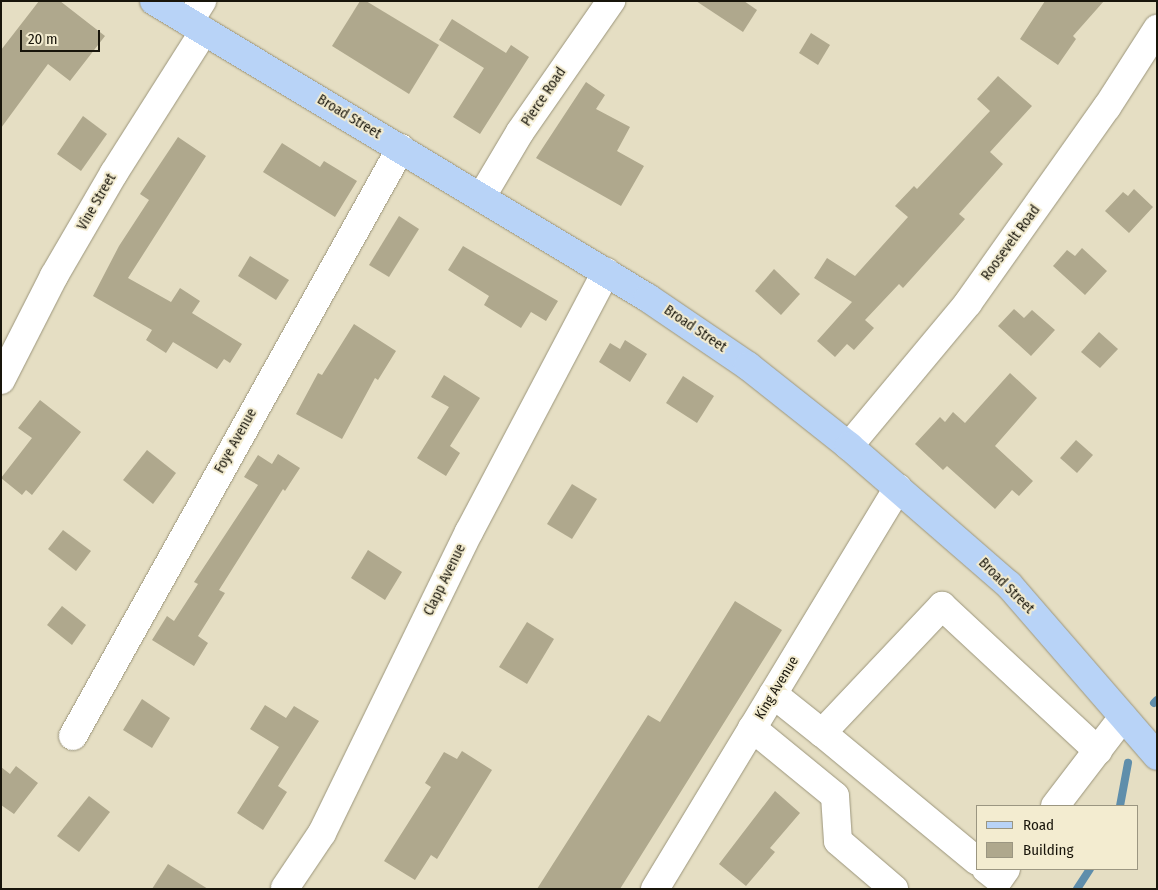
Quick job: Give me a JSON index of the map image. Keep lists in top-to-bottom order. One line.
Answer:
{"streets":{"main road":["Broad Street"],"street":["Pierce Road","Vine Street","Roosevelt Road","Foye Avenue","Clapp Avenue","King Avenue"]},"crossings":[["Pierce Road","Broad Street"],["Broad Street","Vine Street"],["Broad Street","Roosevelt Road"],["Broad Street","Foye Avenue"],["Broad Street","Clapp Avenue"],["Broad Street","King Avenue"]],"legend":["Road","Building"],"scale_bar":"20 m"}
